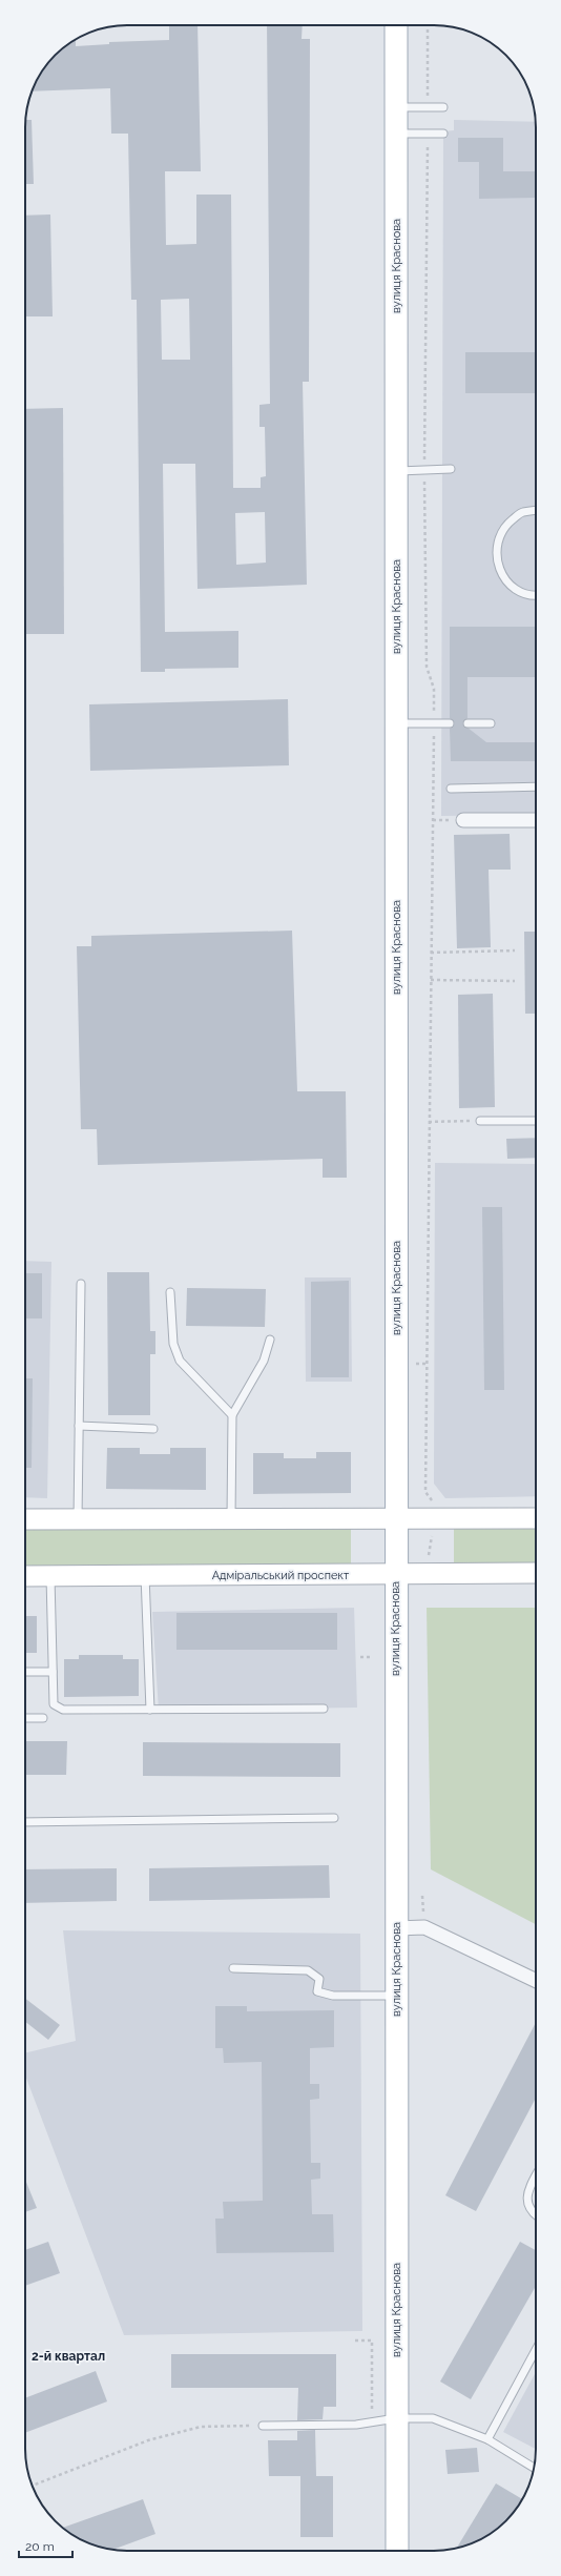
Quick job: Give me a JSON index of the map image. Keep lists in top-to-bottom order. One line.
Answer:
{"streets":{"main road":["вулиця Краснова","Адміральський проспект"]},"crossings":[["вулиця Краснова","Адміральський проспект"]],"districts":["2-й квартал"],"scale_bar":"20 m"}
